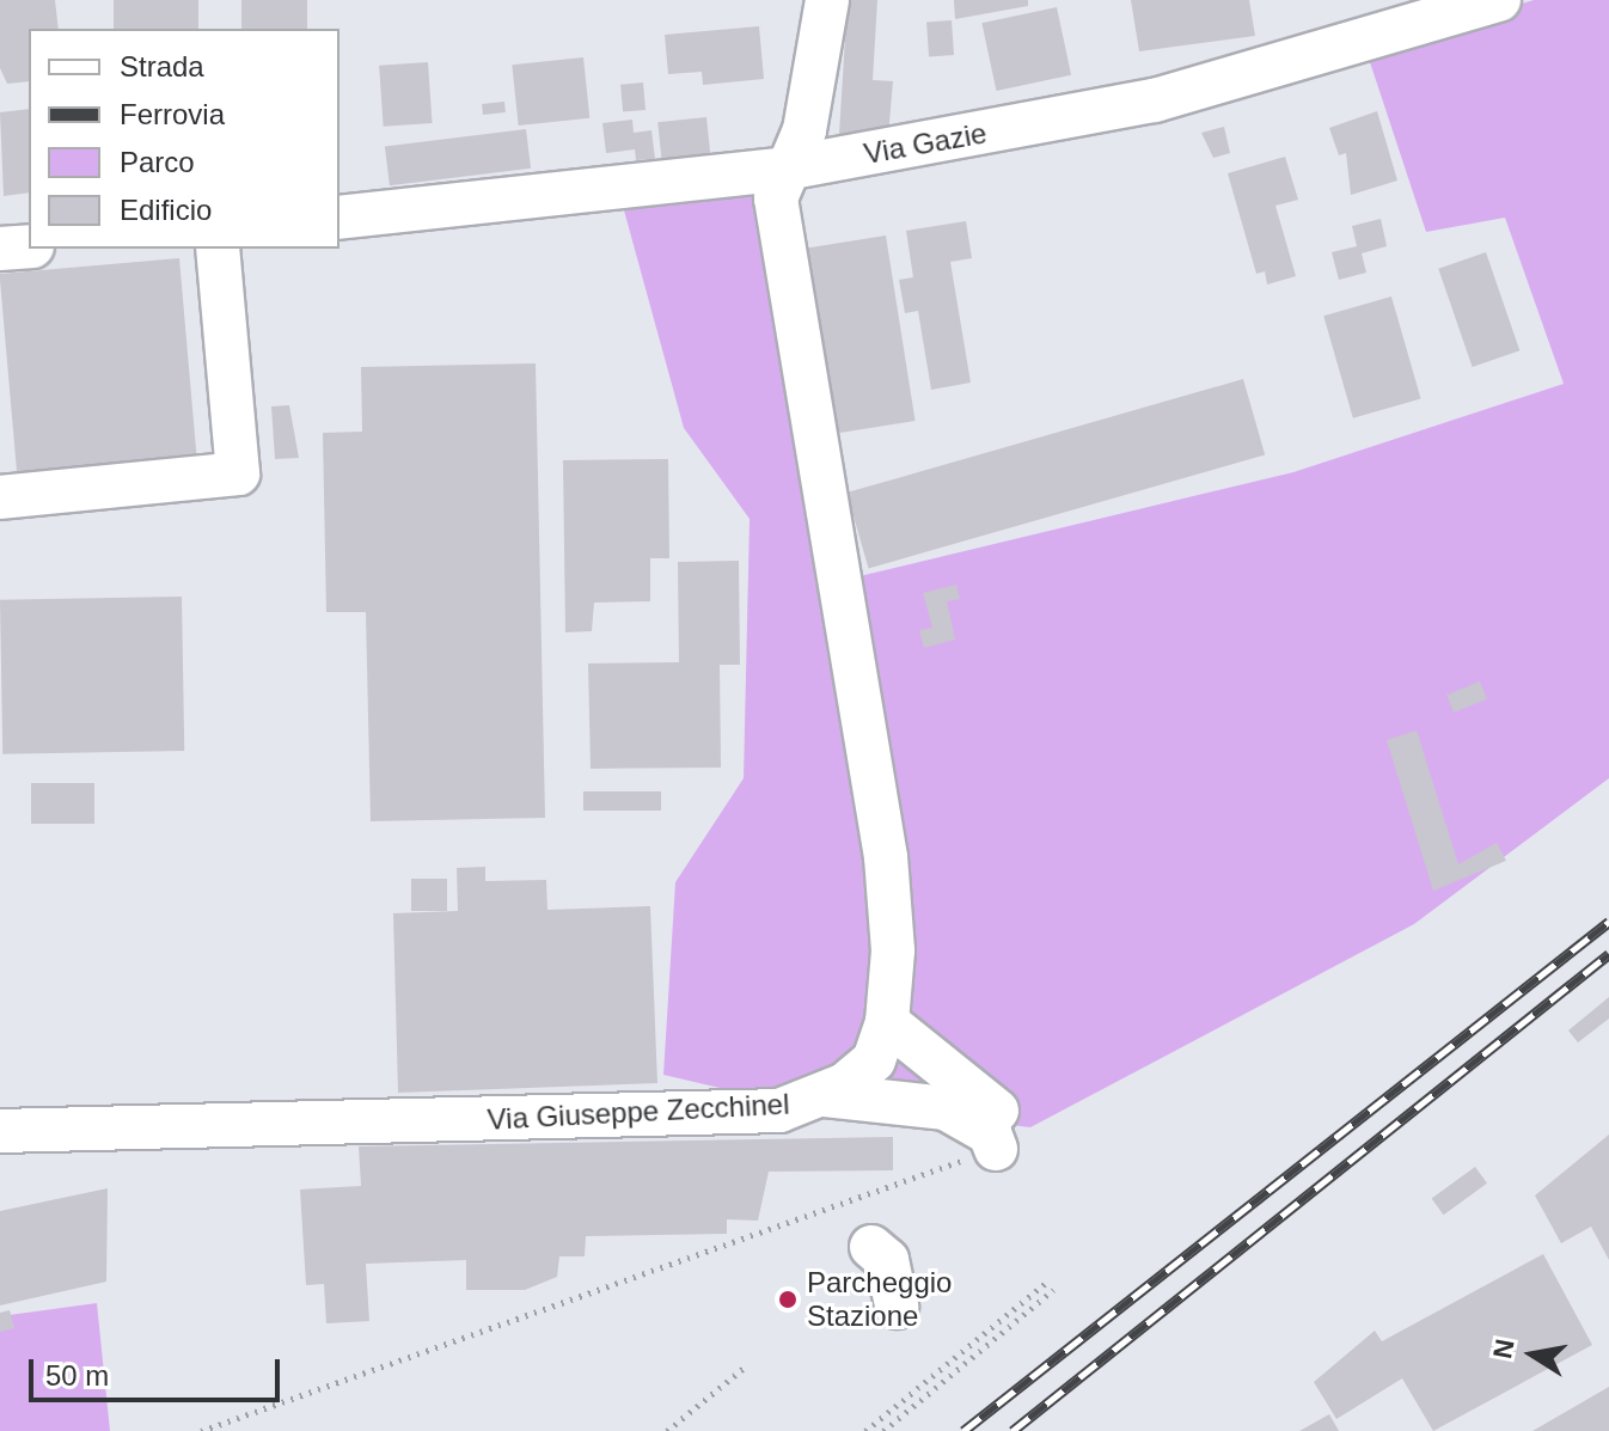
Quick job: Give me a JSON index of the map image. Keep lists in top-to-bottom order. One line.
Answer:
{"streets":{"street":["Via Gazie","Via Giuseppe Zecchinel"]},"crossings":[["Via Gazie","Via Giuseppe Zecchinel"]],"places":["Parcheggio Stazione"],"legend":["Strada","Ferrovia","Parco","Edificio"],"scale_bar":"50 m","north":"left"}
